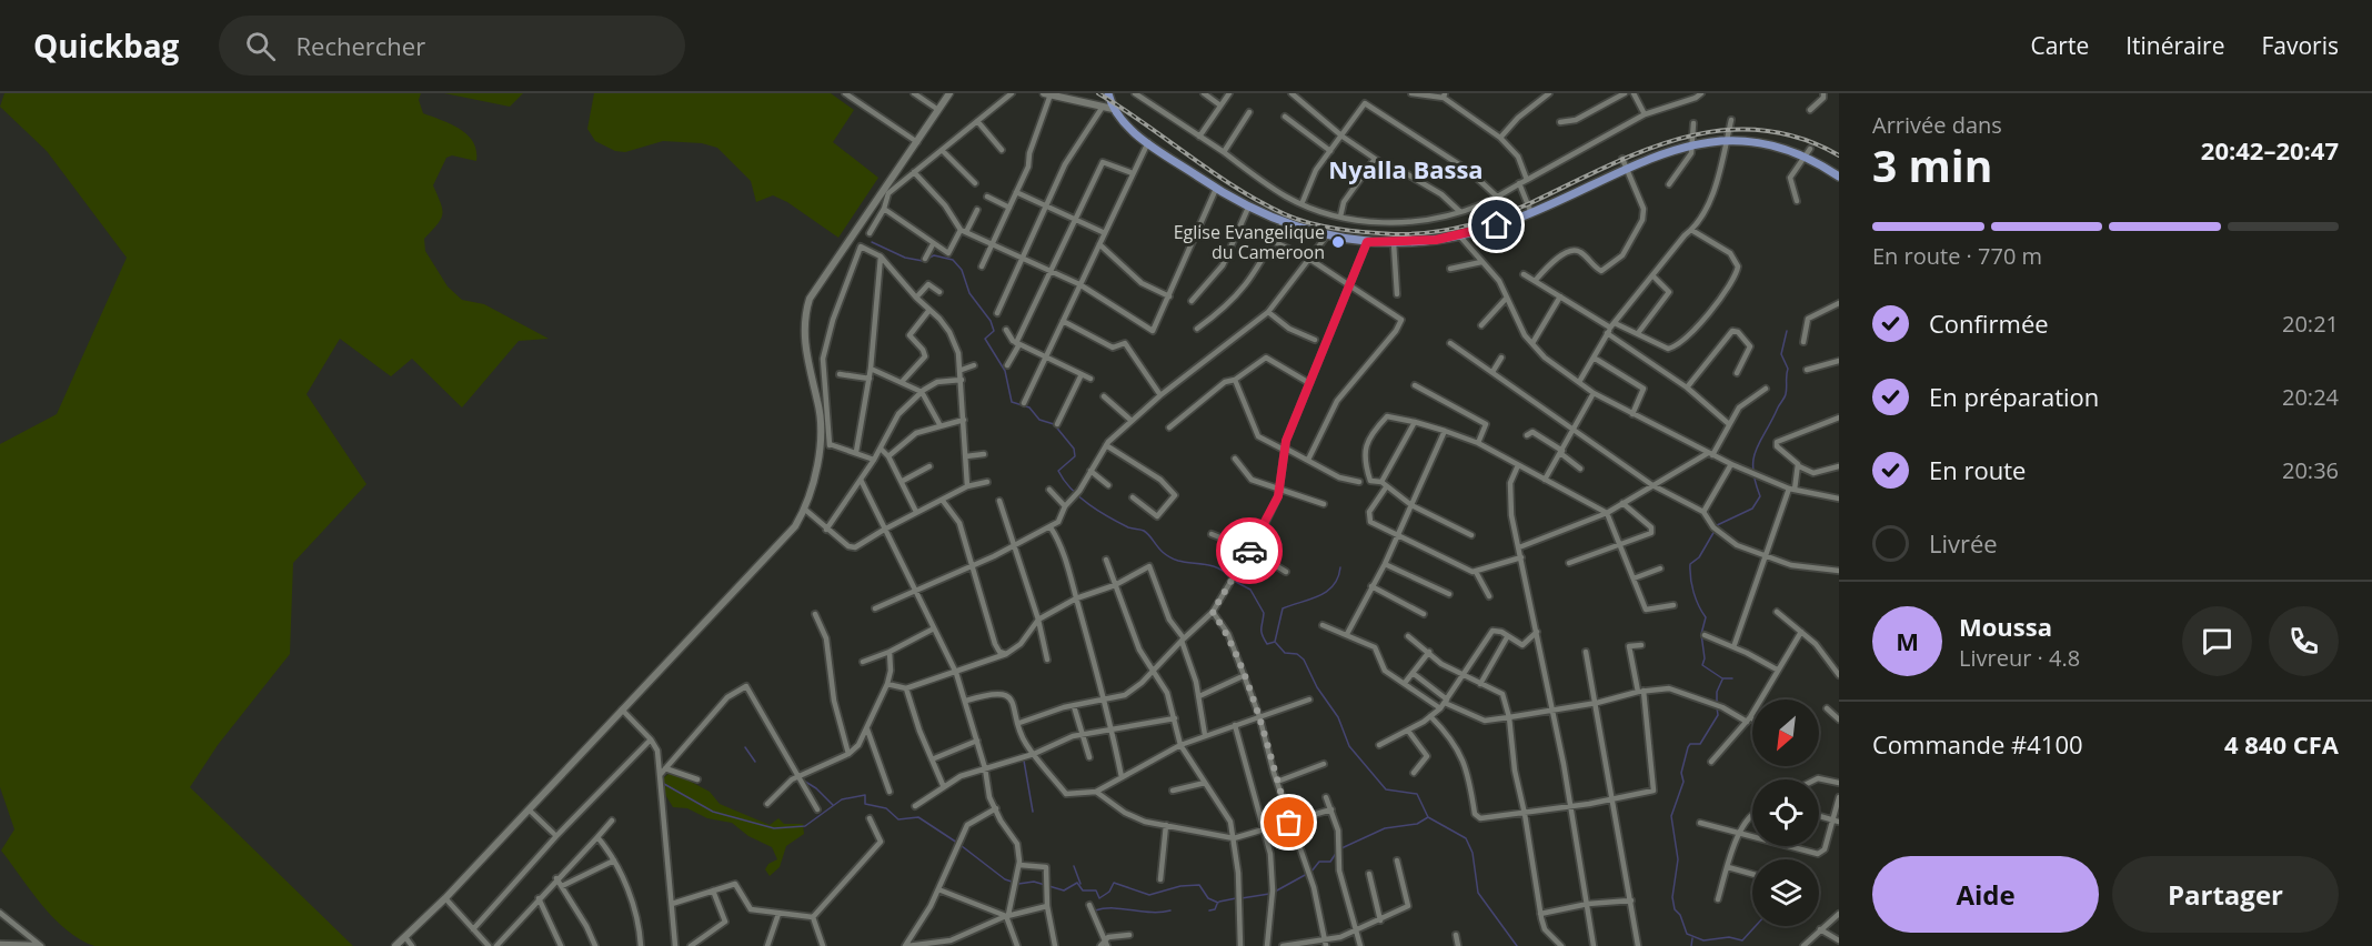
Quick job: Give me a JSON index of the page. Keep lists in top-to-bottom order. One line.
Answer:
{"districts":["Nyalla Bassa"],"places":["Eglise Evangelique du Cameroon"],"north":"bottom left","page":{"header":"Quickbag","search":"Rechercher","nav":["Carte","Itinéraire","Favoris"],"heading":["3 min","Arrivée dans","20:42–20:47"],"panel":["Moussa","Livreur · 4.8","Commande #4100","4 840 CFA"],"bar":"En route · 770 m","list":[["Confirmée","20:21"],["En préparation","20:24"],["En route","20:36"],"Livrée"],"round":"M","buttons":["Aide","Partager"]}}
